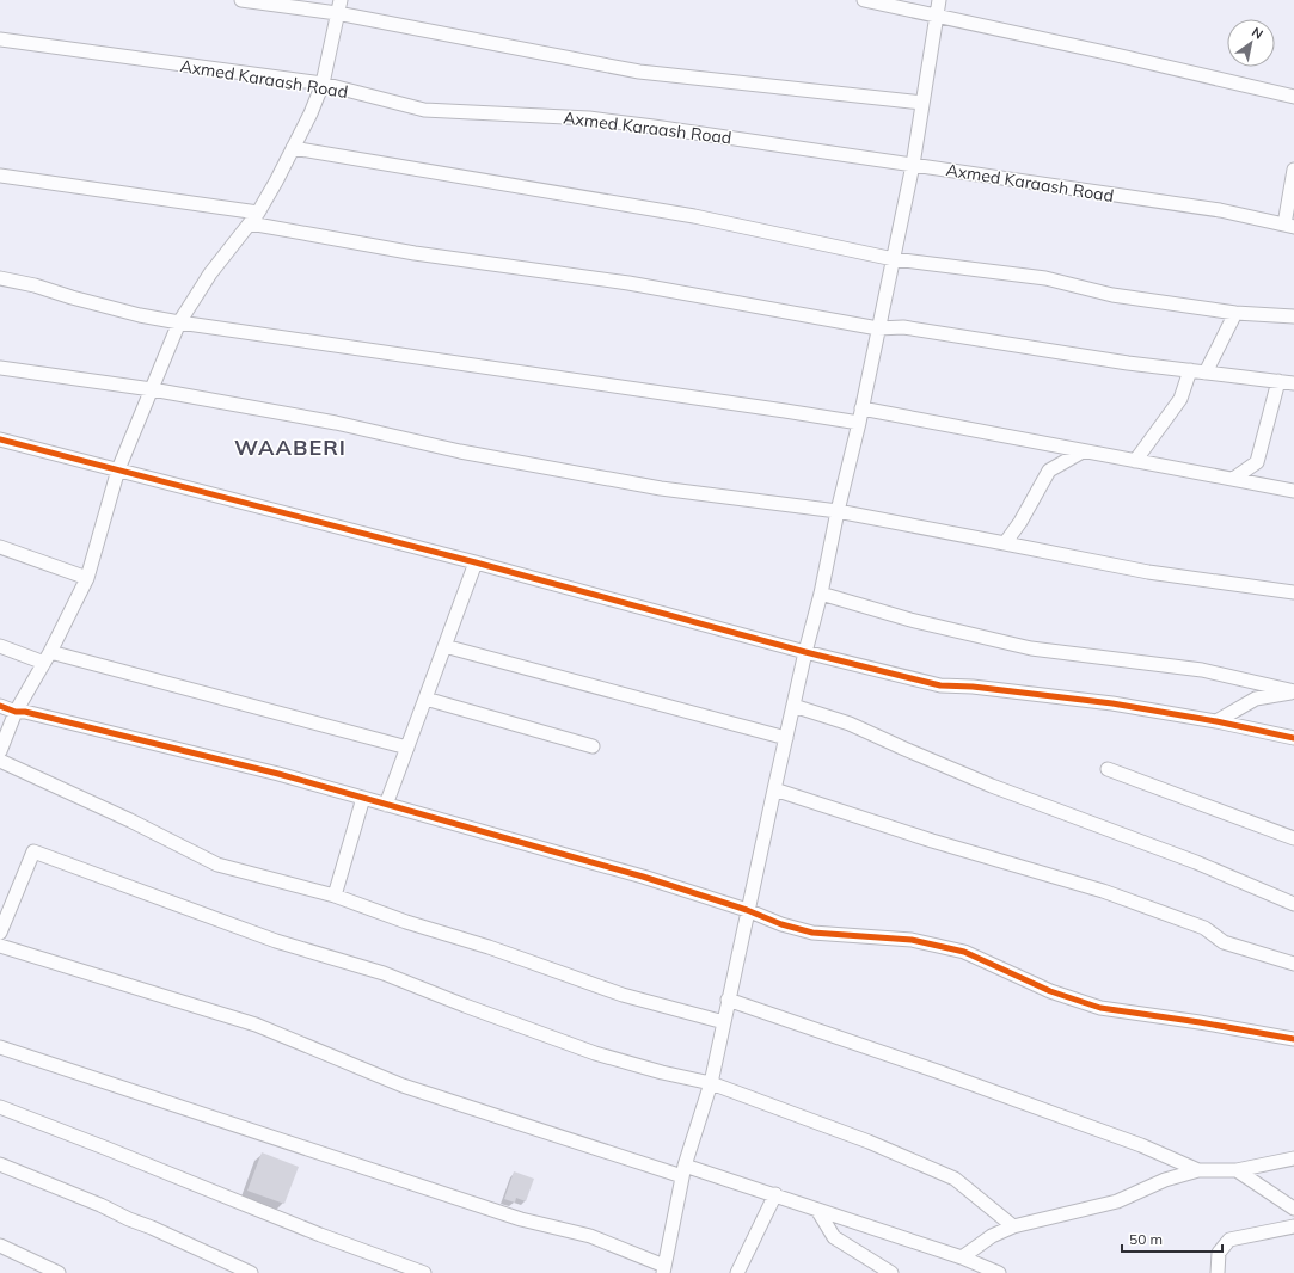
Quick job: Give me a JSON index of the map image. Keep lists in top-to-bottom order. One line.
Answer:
{"streets":{"street":["Axmed Karaash Road"]},"districts":["WAABERI"],"scale_bar":"50 m","north":"top right"}
